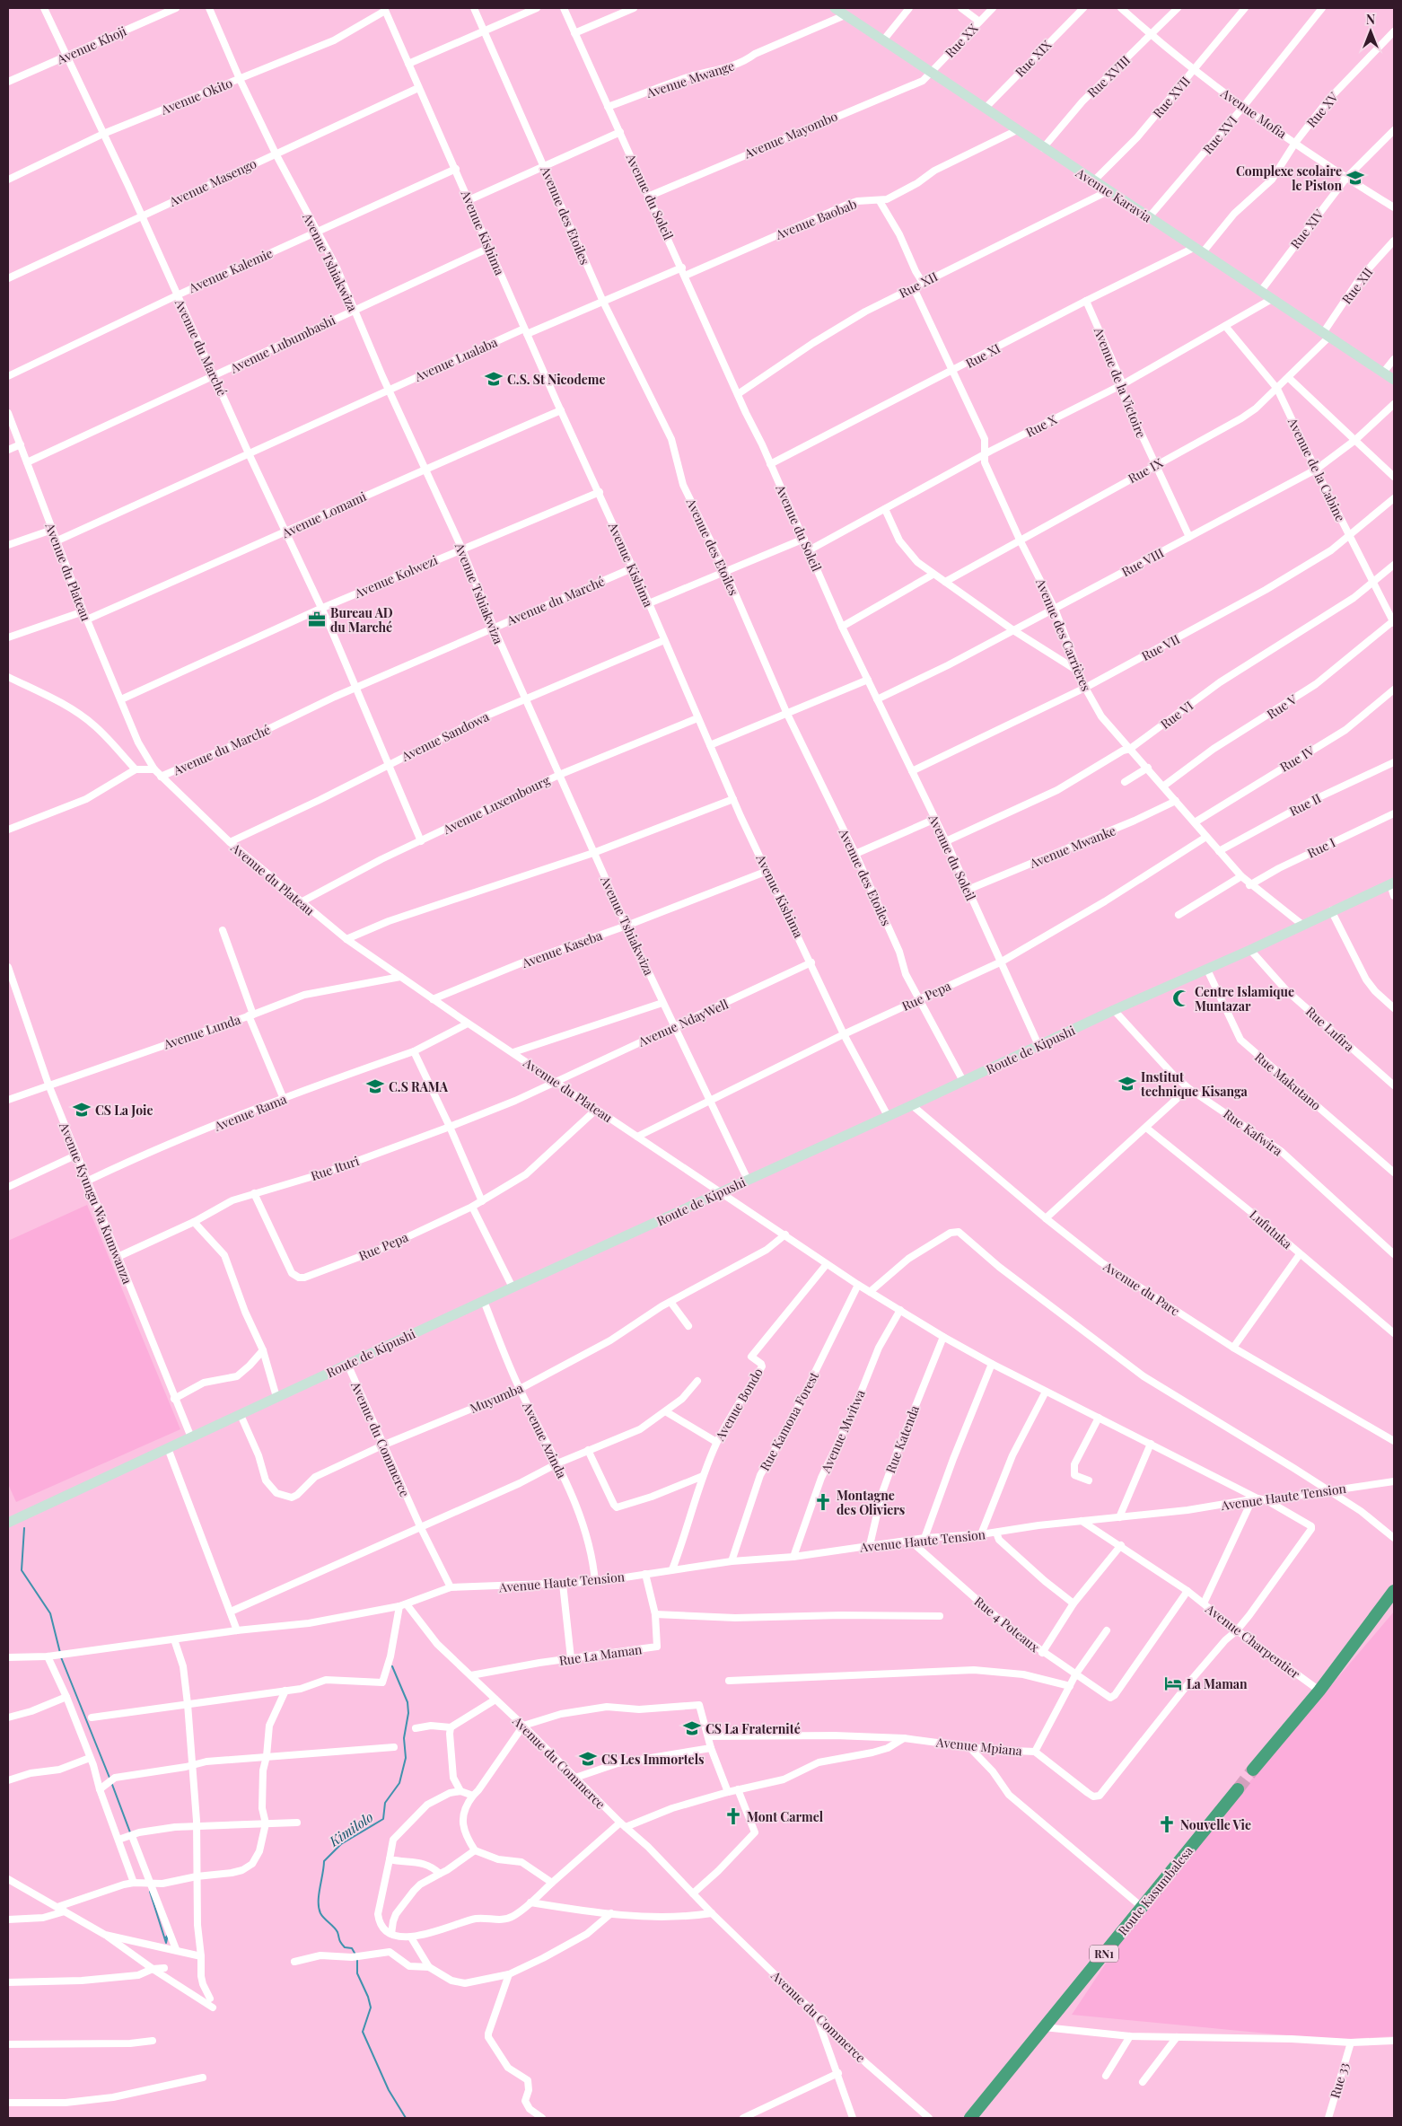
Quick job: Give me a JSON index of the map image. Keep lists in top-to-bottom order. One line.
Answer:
{"streets":{"highway":["Route Kasumbalesa","RN1"],"main road":["Avenue Karavia","Route de Kipushi"],"street":["Rue XX","Avenue Khoji","Rue XIX","Rue XVIII","Avenue Mwange","Avenue Okito","Rue XVII","Rue XV","Avenue Mofia","Avenue Mayombo","Rue XVI","Avenue Masengo","Avenue du Soleil","Avenue des Etoiles","Avenue Baobab","Rue XIV","Avenue Kishima","Avenue Tshiakwiza","Avenue Kalemie","Rue XII","Avenue Lubumbashi","Avenue du Marché","Rue XI","Avenue Lualaba","Avenue de la Victoire","Rue X","Avenue de la Cabine","Rue IX","Avenue Lomami","Rue VIII","Avenue du Plateau","Avenue Kolwezi","Avenue des Carrières","Rue VII","Rue V","Rue VI","Avenue Sandowa","Rue IV","Avenue Luxembourg","Rue II","Avenue Mwanke","Rue I","Avenue Kaseba","Rue Pepa","Avenue NdayWell","Rue Lufira","Avenue Lunda","Rue Makutano","Avenue Rama","Rue Kafwira","Rue Ituri","Avenue Kyungu Wa Kumwanza","Lufutuka","Avenue du Parc","Muyumba","Avenue Bondo","Rue Kamona Forest","Avenue Mwitwa","Avenue du Commerce","Rue Katenda","Avenue Azinda","Avenue Haute Tension","Rue 4 Poteaux","Avenue Charpentier","Rue La Maman","Avenue Mpiana","Rue 33"]},"crossings":[["Rue XX","Avenue Mayombo"],["Rue XX","Avenue Karavia"],["Avenue Khoji","Avenue du Marché"],["Rue XIX","Avenue Karavia"],["Rue XVIII","Avenue Mofia"],["Rue XVIII","Avenue Karavia"],["Avenue Mwange","Avenue Karavia"],["Avenue Mwange","Avenue du Soleil"],["Avenue Okito","Avenue Kishima"],["Avenue Okito","Avenue Tshiakwiza"],["Avenue Okito","Avenue du Marché"],["Rue XVII","Avenue Mofia"],["Rue XVII","Avenue Karavia"],["Rue XV","Avenue Mofia"],["Rue XV","Avenue Karavia"],["Rue XV","Rue XI"],["Avenue Mofia","Rue XVI"],["Avenue Mofia","Rue XIV"],["Avenue Mayombo","Avenue Karavia"],["Avenue Mayombo","Avenue du Soleil"],["Rue XVI","Avenue Karavia"],["Avenue Masengo","Avenue Kishima"],["Avenue Masengo","Avenue Tshiakwiza"],["Avenue Masengo","Avenue du Marché"],["Avenue Karavia","Avenue Baobab"],["Avenue Karavia","Rue XIV"],["Avenue Karavia","Rue XII"],["Avenue Karavia","Rue XI"],["Avenue Karavia","Rue X"],["Avenue Karavia","Rue IX"],["Avenue du Soleil","Avenue Baobab"],["Avenue du Soleil","Rue XII"],["Avenue du Soleil","Rue XI"],["Avenue du Soleil","Avenue Lualaba"],["Avenue du Soleil","Rue X"],["Avenue du Soleil","Rue VIII"],["Avenue du Soleil","Rue VII"],["Avenue du Soleil","Rue VI"],["Avenue du Soleil","Avenue Mwanke"],["Avenue du Soleil","Rue Pepa"],["Avenue du Soleil","Route de Kipushi"],["Avenue des Etoiles","Avenue Lualaba"],["Avenue des Etoiles","Rue Pepa"],["Avenue des Etoiles","Route de Kipushi"],["Avenue Kishima","Avenue Kalemie"],["Avenue Kishima","Avenue Lubumbashi"],["Avenue Kishima","Avenue du Marché"],["Avenue Kishima","Avenue Lualaba"],["Avenue Kishima","Avenue Lomami"],["Avenue Kishima","Avenue Kolwezi"],["Avenue Kishima","Avenue Sandowa"],["Avenue Kishima","Avenue Luxembourg"],["Avenue Kishima","Avenue Kaseba"],["Avenue Kishima","Rue Pepa"],["Avenue Kishima","Avenue NdayWell"],["Avenue Kishima","Route de Kipushi"],["Avenue Tshiakwiza","Avenue Kalemie"],["Avenue Tshiakwiza","Avenue Lubumbashi"],["Avenue Tshiakwiza","Avenue du Marché"],["Avenue Tshiakwiza","Avenue Lualaba"],["Avenue Tshiakwiza","Avenue Lomami"],["Avenue Tshiakwiza","Avenue Kolwezi"],["Avenue Tshiakwiza","Avenue Sandowa"],["Avenue Tshiakwiza","Avenue Luxembourg"],["Avenue Tshiakwiza","Avenue Kaseba"],["Avenue Tshiakwiza","Rue Pepa"],["Avenue Tshiakwiza","Avenue NdayWell"],["Avenue Tshiakwiza","Route de Kipushi"],["Avenue Kalemie","Avenue du Marché"],["Rue XII","Rue IX"],["Rue XII","Avenue des Carrières"],["Avenue Lubumbashi","Avenue du Marché"],["Avenue Lubumbashi","Avenue du Plateau"],["Avenue du Marché","Avenue Lualaba"],["Avenue du Marché","Avenue Lomami"],["Avenue du Marché","Avenue du Plateau"],["Avenue du Marché","Avenue Kolwezi"],["Avenue du Marché","Avenue Sandowa"],["Avenue du Marché","Avenue Luxembourg"],["Rue XI","Avenue de la Victoire"],["Rue XI","Avenue des Carrières"],["Avenue Lualaba","Avenue du Plateau"],["Avenue de la Victoire","Rue X"],["Avenue de la Victoire","Rue IX"],["Avenue de la Victoire","Rue VIII"],["Rue X","Avenue de la Cabine"],["Rue X","Avenue des Carrières"],["Avenue de la Cabine","Rue IX"],["Avenue de la Cabine","Rue VIII"],["Avenue de la Cabine","Rue VII"],["Avenue de la Cabine","Rue V"],["Avenue de la Cabine","Rue VI"],["Rue IX","Avenue des Carrières"],["Avenue Lomami","Avenue du Plateau"],["Rue VIII","Avenue des Carrières"],["Avenue du Plateau","Avenue Kolwezi"],["Avenue du Plateau","Avenue Sandowa"],["Avenue du Plateau","Avenue Luxembourg"],["Avenue du Plateau","Avenue Kaseba"],["Avenue du Plateau","Rue Pepa"],["Avenue du Plateau","Avenue NdayWell"],["Avenue du Plateau","Avenue Lunda"],["Avenue du Plateau","Route de Kipushi"],["Avenue du Plateau","Avenue Rama"],["Avenue du Plateau","Rue Ituri"],["Avenue du Plateau","Muyumba"],["Avenue du Plateau","Avenue Bondo"],["Avenue du Plateau","Rue Kamona Forest"],["Avenue du Plateau","Avenue Mwitwa"],["Avenue du Plateau","Rue Katenda"],["Avenue du Plateau","Avenue Haute Tension"],["Avenue des Carrières","Rue VII"],["Avenue des Carrières","Rue V"],["Avenue des Carrières","Rue VI"],["Avenue des Carrières","Rue IV"],["Avenue des Carrières","Rue II"],["Avenue des Carrières","Avenue Mwanke"],["Avenue des Carrières","Rue I"],["Avenue des Carrières","Rue Pepa"],["Avenue des Carrières","Route de Kipushi"],["Rue Pepa","Rue Ituri"],["Avenue NdayWell","Rue Ituri"],["Rue Lufira","Route de Kipushi"],["Avenue Lunda","Avenue Kyungu Wa Kumwanza"],["Route de Kipushi","Rue Makutano"],["Route de Kipushi","Rue Kafwira"],["Route de Kipushi","Avenue Kyungu Wa Kumwanza"],["Route de Kipushi","Avenue du Parc"],["Route de Kipushi","Muyumba"],["Route de Kipushi","Avenue du Commerce"],["Route de Kipushi","Avenue Azinda"],["Avenue Rama","Avenue Kyungu Wa Kumwanza"],["Rue Ituri","Avenue Kyungu Wa Kumwanza"],["Muyumba","Avenue du Commerce"],["Muyumba","Avenue Azinda"],["Avenue Bondo","Avenue Haute Tension"],["Rue Kamona Forest","Avenue Haute Tension"],["Avenue Mwitwa","Avenue Haute Tension"],["Avenue du Commerce","Avenue Haute Tension"],["Avenue du Commerce","Rue La Maman"],["Rue Katenda","Avenue Haute Tension"],["Avenue Azinda","Avenue Haute Tension"],["Avenue Haute Tension","Rue 4 Poteaux"],["Avenue Haute Tension","Avenue Charpentier"],["Avenue Haute Tension","Rue La Maman"],["Avenue Haute Tension","Avenue Mpiana"],["Rue 4 Poteaux","Avenue Charpentier"],["Avenue Charpentier","Avenue Mpiana"]],"water":["Kimilolo"],"places":{"school or university":["Complexe scolaire le Piston","C.S. St Nicodeme","Institut technique Kisanga","C.S RAMA","CS La Joie","CS La Fraternité","CS Les Immortels"],"office":["Bureau AD du Marché"],"mosque":["Centre Islamique Muntazar"],"church":["Montagne des Oliviers","Mont Carmel","Nouvelle Vie"],"hotel":["La Maman"]},"north":"top"}
